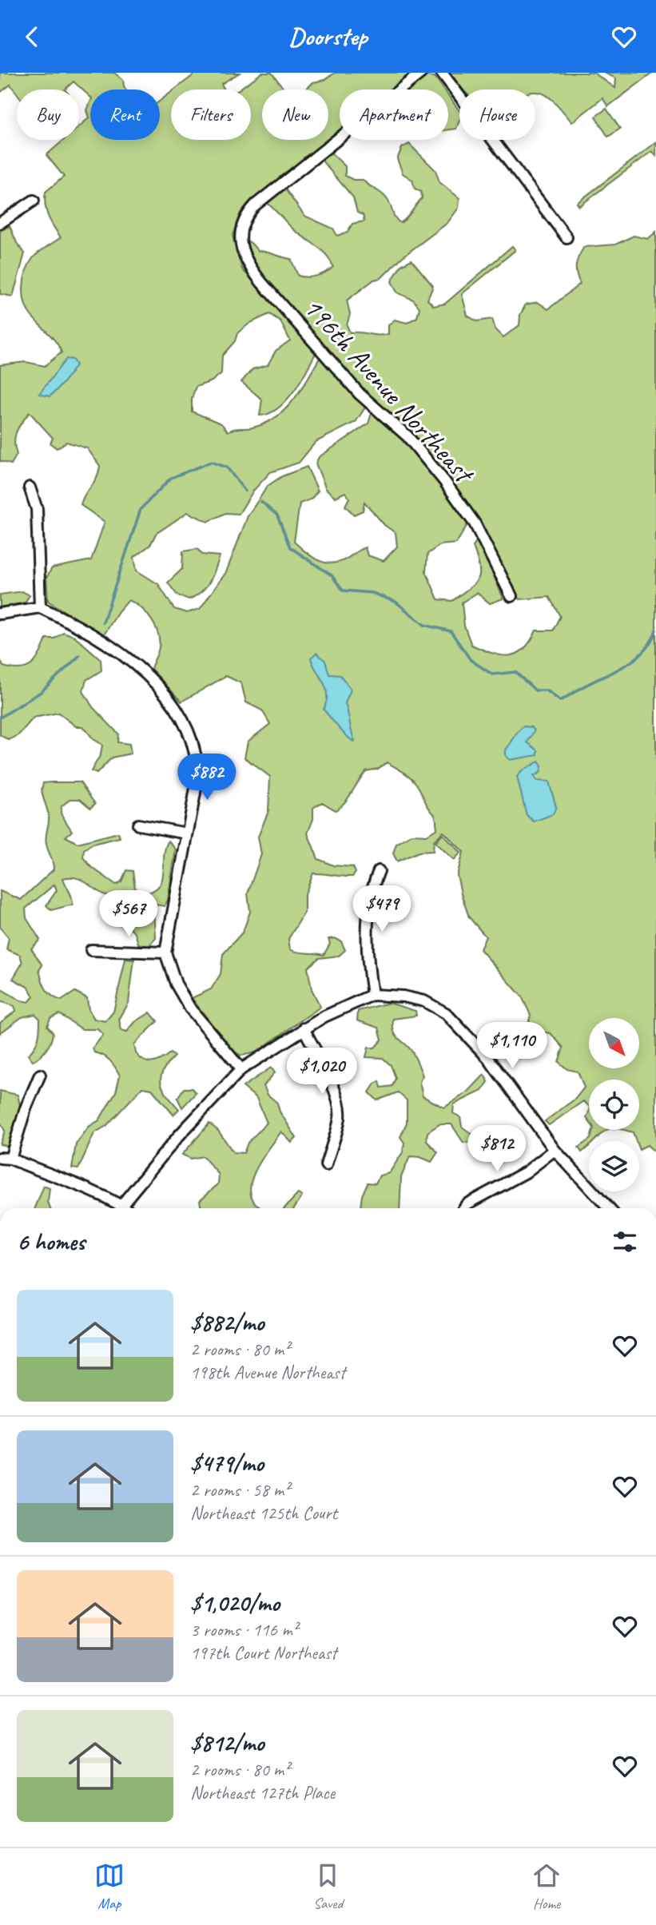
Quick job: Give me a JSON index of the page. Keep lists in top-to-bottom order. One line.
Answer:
{"streets":{"street":["196th Avenue Northeast"]},"north":"bottom right","page":{"header":"Doorstep","chip":["Buy","Rent","Filters","New","Apartment","House"],"price":["$882","$479","$567","$1,110","$1,020","$812"],"heading":"6 homes","list":[{"name":"$882/mo","note":"2 rooms · 80 m² · 198th Avenue Northeast"},{"name":"$479/mo","note":"2 rooms · 58 m² · Northeast 125th Court"},{"name":"$1,020/mo","note":"3 rooms · 116 m² · 197th Court Northeast"},{"name":"$812/mo","note":"2 rooms · 80 m² · Northeast 127th Place"}],"tabs":["Map","Saved","Home"]}}
